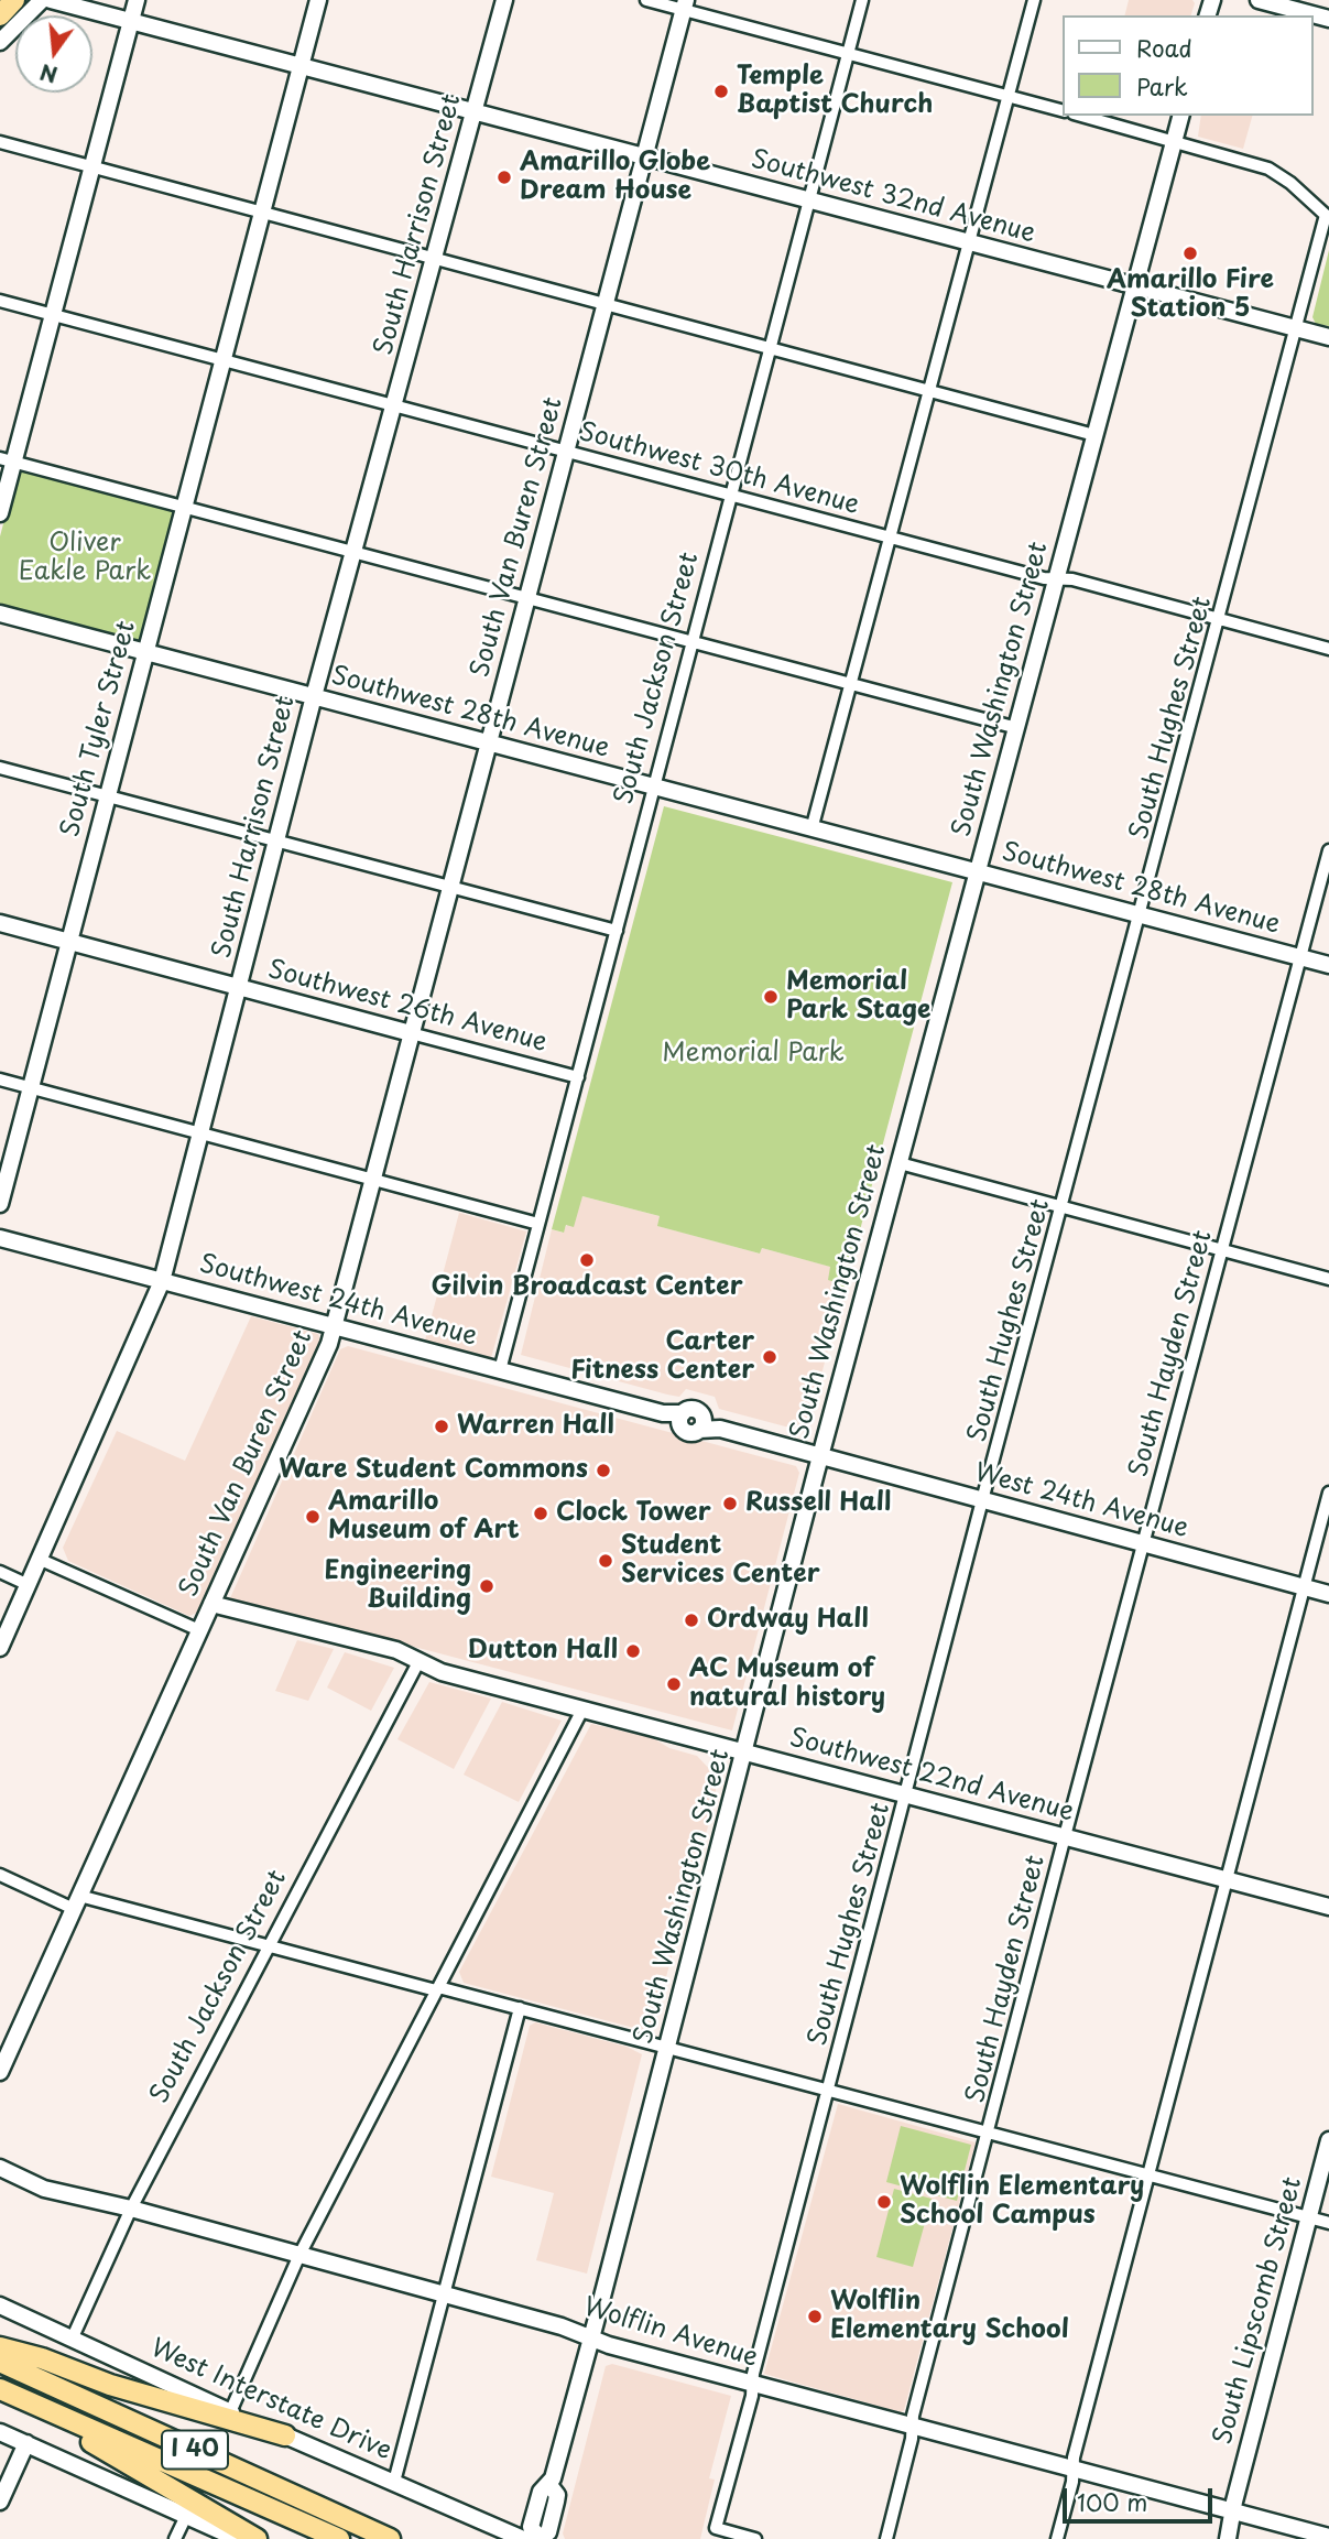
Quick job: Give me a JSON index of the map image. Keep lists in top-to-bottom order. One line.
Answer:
{"streets":{"highway":["I 40"],"main road":["Southwest 32nd Avenue","South Harrison Street","South Van Buren Street","South Washington Street","Southwest 28th Avenue","South Tyler Street","Southwest 26th Avenue","Southwest 24th Avenue","West 24th Avenue","Southwest 22nd Avenue","South Lipscomb Street","Wolflin Avenue","West Interstate Drive"],"street":["Southwest 30th Avenue","South Jackson Street","South Hughes Street","South Hayden Street"]},"crossings":[["Southwest 32nd Avenue","South Harrison Street"],["Southwest 32nd Avenue","South Van Buren Street"],["Southwest 32nd Avenue","South Jackson Street"],["Southwest 32nd Avenue","South Washington Street"],["Southwest 32nd Avenue","South Hughes Street"],["Southwest 32nd Avenue","South Tyler Street"],["South Harrison Street","Southwest 30th Avenue"],["South Harrison Street","Southwest 28th Avenue"],["South Harrison Street","Southwest 26th Avenue"],["South Harrison Street","Southwest 24th Avenue"],["Southwest 30th Avenue","South Van Buren Street"],["Southwest 30th Avenue","South Jackson Street"],["Southwest 30th Avenue","South Washington Street"],["Southwest 30th Avenue","South Hughes Street"],["Southwest 30th Avenue","South Tyler Street"],["South Van Buren Street","Southwest 28th Avenue"],["South Van Buren Street","Southwest 26th Avenue"],["South Van Buren Street","Southwest 24th Avenue"],["South Van Buren Street","Southwest 22nd Avenue"],["South Jackson Street","Southwest 28th Avenue"],["South Jackson Street","Southwest 26th Avenue"],["South Jackson Street","Southwest 24th Avenue"],["South Jackson Street","Southwest 22nd Avenue"],["South Jackson Street","Wolflin Avenue"],["South Jackson Street","West Interstate Drive"],["South Washington Street","Southwest 28th Avenue"],["South Washington Street","Southwest 24th Avenue"],["South Washington Street","West 24th Avenue"],["South Washington Street","Southwest 22nd Avenue"],["South Washington Street","Wolflin Avenue"],["South Washington Street","West Interstate Drive"],["Southwest 28th Avenue","South Hughes Street"],["Southwest 28th Avenue","South Tyler Street"],["Southwest 28th Avenue","South Hayden Street"],["South Hughes Street","West 24th Avenue"],["South Hughes Street","Southwest 22nd Avenue"],["South Hughes Street","Wolflin Avenue"],["South Tyler Street","Southwest 26th Avenue"],["Southwest 24th Avenue","West 24th Avenue"],["South Hayden Street","West 24th Avenue"],["South Hayden Street","Southwest 22nd Avenue"],["South Hayden Street","Wolflin Avenue"],["South Lipscomb Street","Wolflin Avenue"]],"parks":["Oliver Eakle Park","Memorial Park"],"places":["Temple Baptist Church","Amarillo Globe Dream House","Amarillo Fire Station 5","Memorial Park Stage","Gilvin Broadcast Center","Carter Fitness Center","Warren Hall","Ware Student Commons","Russell Hall","Clock Tower","Amarillo Museum of Art","Student Services Center","Engineering Building","Ordway Hall","Dutton Hall","AC Museum of natural history","Wolflin Elementary School Campus","Wolflin Elementary School"],"legend":["Road","Park"],"scale_bar":"100 m","north":"bottom"}
